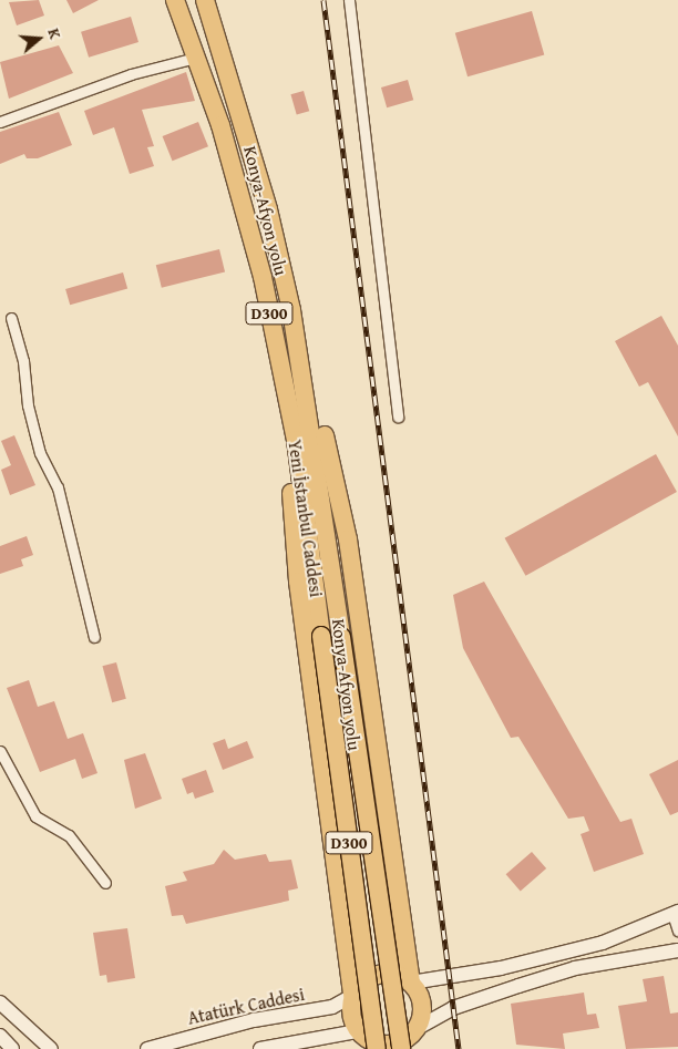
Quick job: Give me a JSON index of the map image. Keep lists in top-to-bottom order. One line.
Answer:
{"streets":{"highway":["Konya-Afyon yolu","D300","Yeni İstanbul Caddesi"],"street":["Atatürk Caddesi"]},"north":"right"}
